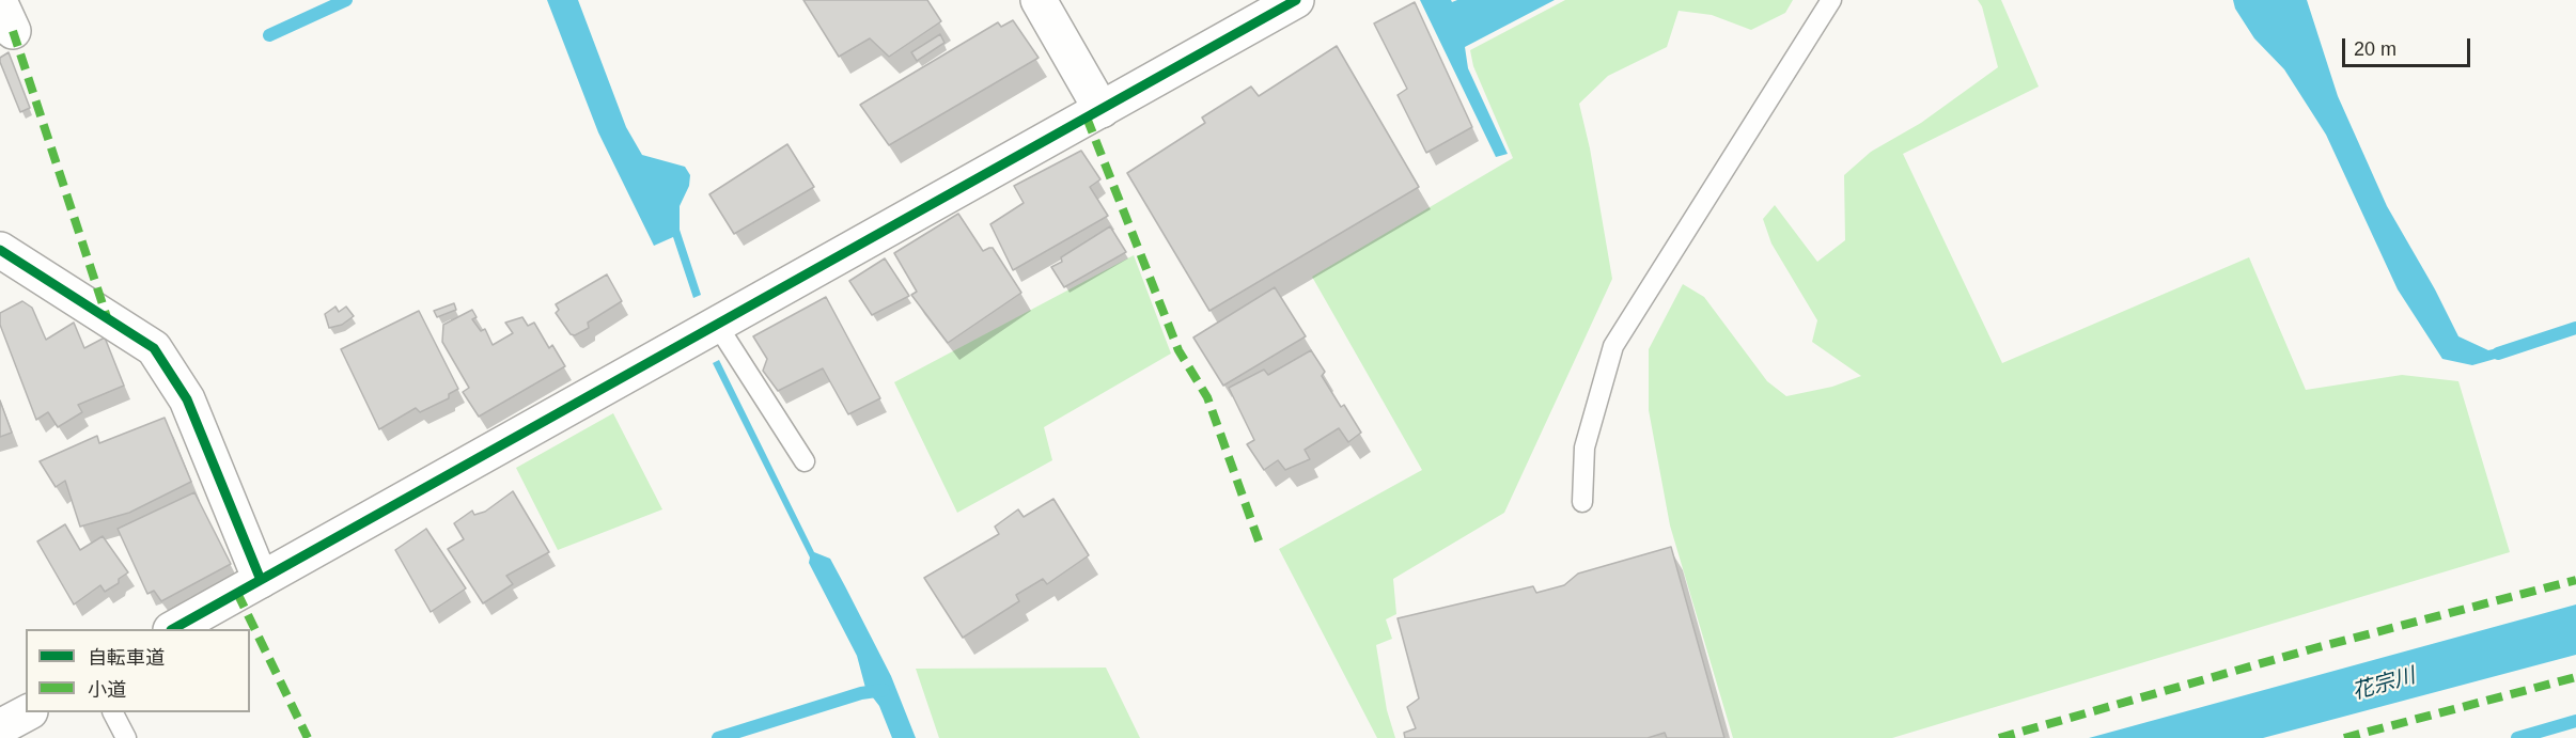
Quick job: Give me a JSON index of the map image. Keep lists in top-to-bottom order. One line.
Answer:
{"water":["花宗川"],"legend":["自転車道","小道"],"scale_bar":"20 m"}
